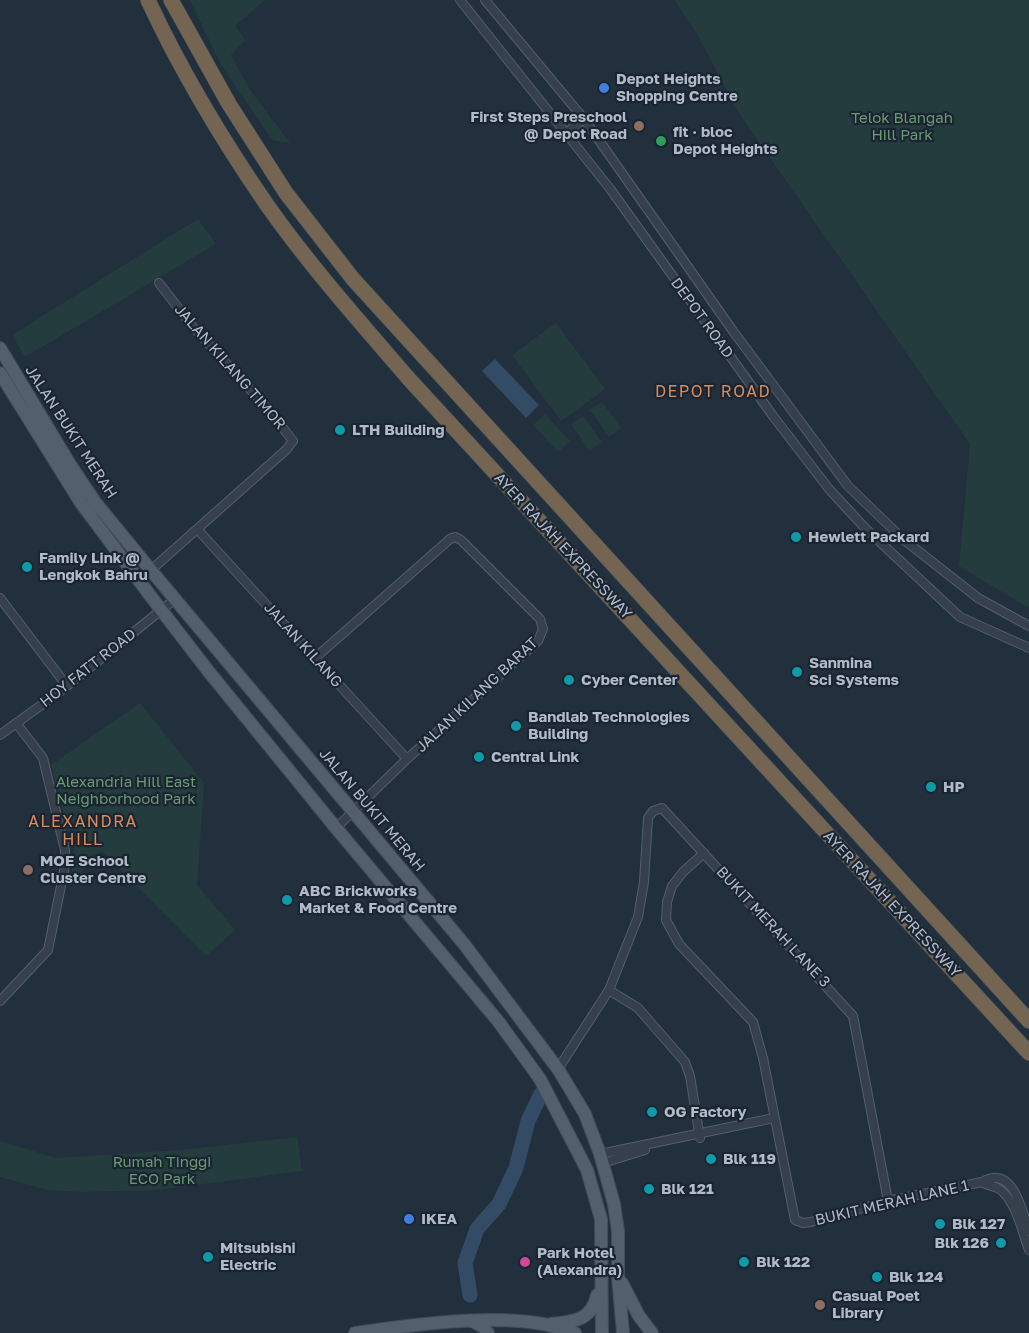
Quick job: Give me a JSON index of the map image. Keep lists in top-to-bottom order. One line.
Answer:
{"streets":{"highway":["AYER RAJAH EXPRESSWAY"],"main road":["JALAN BUKIT MERAH"],"street":["DEPOT ROAD","JALAN KILANG TIMOR","JALAN KILANG","HOY FATT ROAD","JALAN KILANG BARAT","BUKIT MERAH LANE 3","BUKIT MERAH LANE 1"]},"crossings":[["JALAN KILANG TIMOR","JALAN BUKIT MERAH"],["JALAN KILANG TIMOR","JALAN KILANG"],["JALAN BUKIT MERAH","HOY FATT ROAD"],["JALAN BUKIT MERAH","JALAN KILANG BARAT"],["JALAN KILANG","JALAN KILANG BARAT"],["BUKIT MERAH LANE 3","BUKIT MERAH LANE 1"]],"districts":["DEPOT ROAD","ALEXANDRA HILL"],"parks":["Telok Blangah Hill Park","Alexandria Hill East Neighborhood Park","Rumah Tinggi ECO Park"],"places":["Depot Heights Shopping Centre","First Steps Preschool @ Depot Road","fit · bloc Depot Heights","LTH Building","Hewlett Packard","Family Link @ Lengkok Bahru","Sanmina Sci Systems","Cyber Center","Bandlab Technologies Building","Central Link","HP","MOE School Cluster Centre","ABC Brickworks Market & Food Centre","OG Factory","Blk 119","Blk 121","IKEA","Blk 127","Blk 126","Mitsubishi Electric","Park Hotel (Alexandra)","Blk 122","Blk 124","Casual Poet Library"]}
